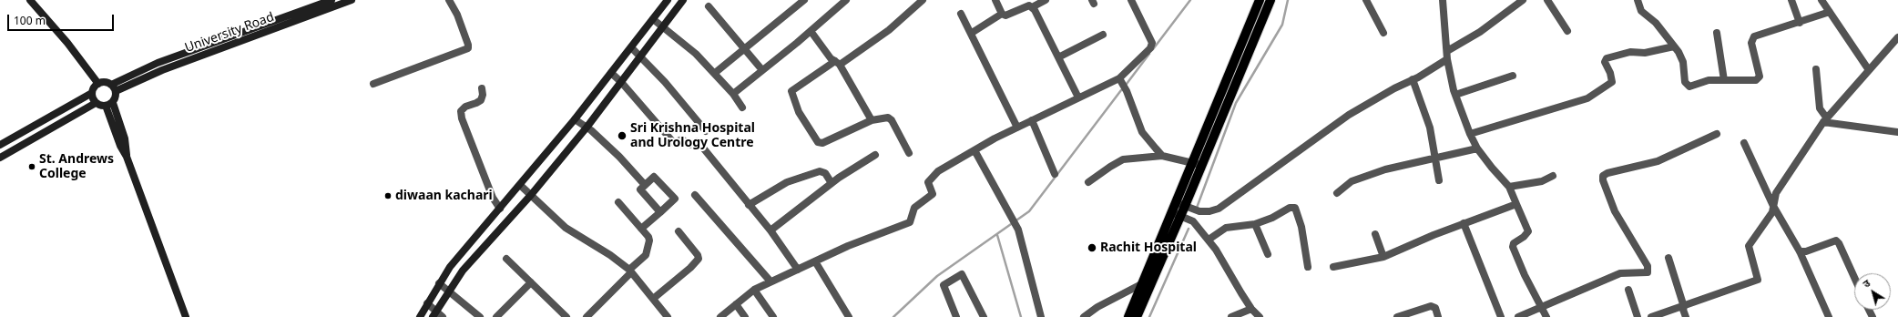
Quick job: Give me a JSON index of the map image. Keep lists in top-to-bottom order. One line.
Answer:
{"streets":{"main road":["University Road"]},"places":["Sri Krishna Hospital and Urology Centre","St. Andrews College","diwaan kachari","Rachit Hospital"],"scale_bar":"100 m","north":"top left"}
